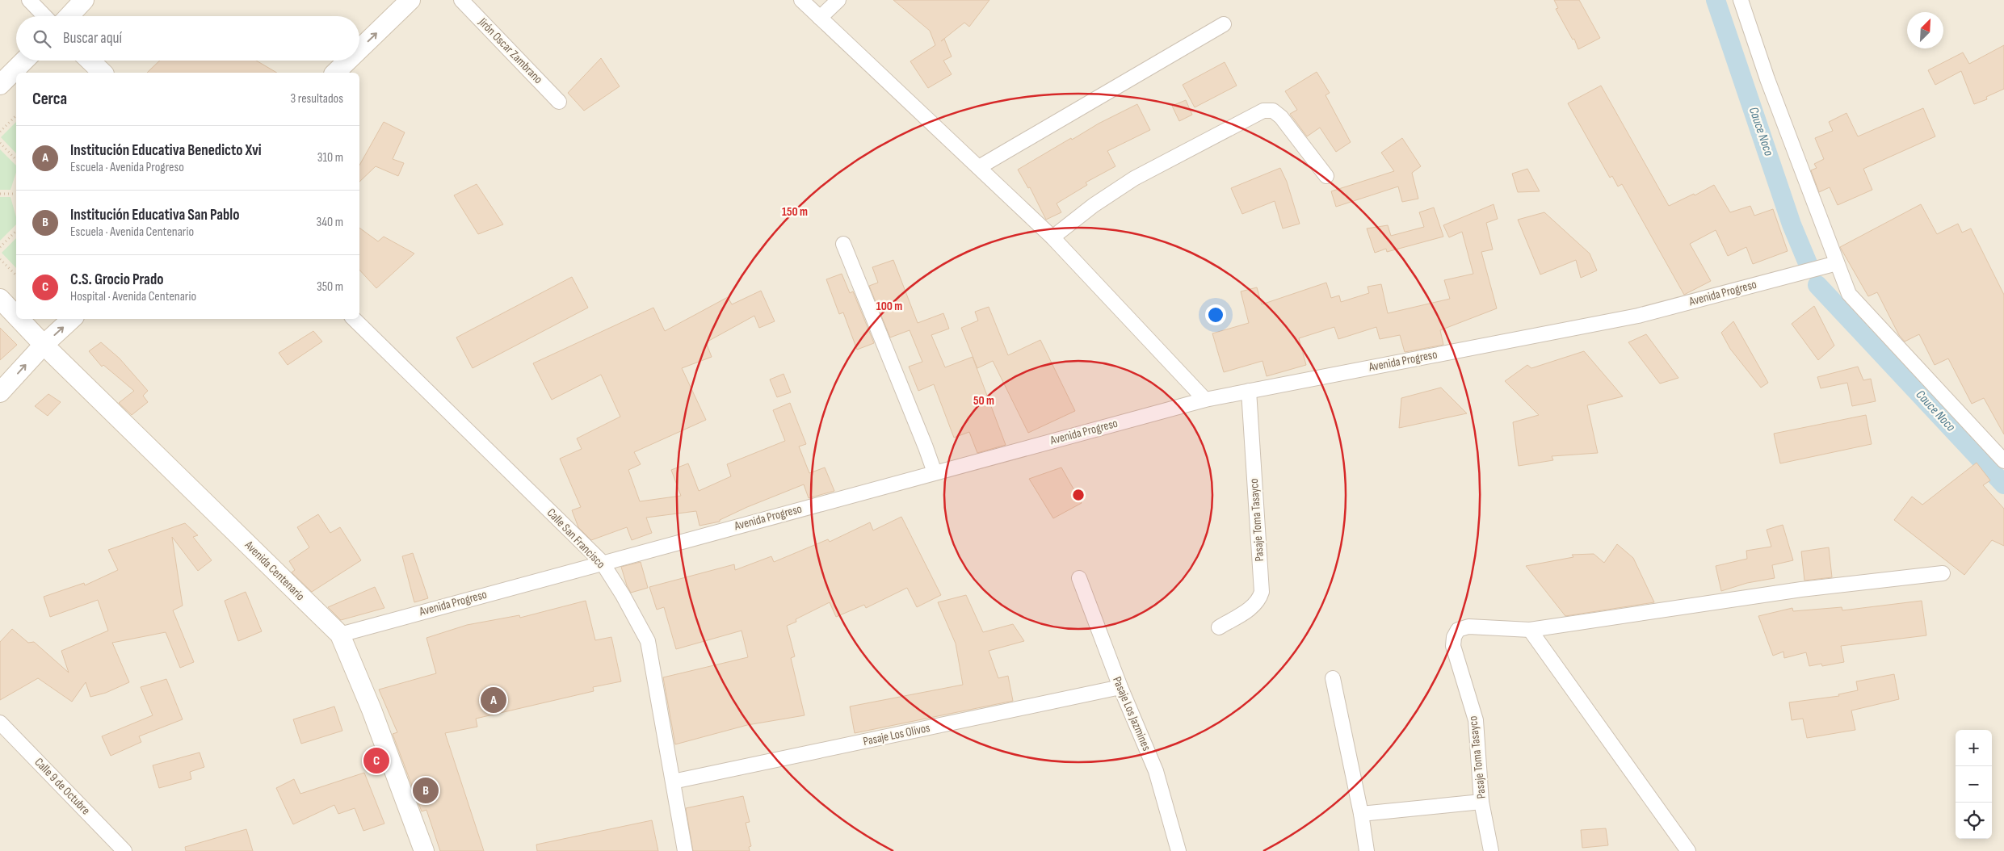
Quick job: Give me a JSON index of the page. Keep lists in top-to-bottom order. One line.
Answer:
{"streets":{"main road":["Avenida Centenario"],"street":["Jirón Oscar Zambrano","Avenida Progreso","Pasaje Toma Tasayco","Calle San Francisco","Pasaje Los Jazmines","Pasaje Los Olivos","Calle 9 de Octubre"]},"crossings":[["Avenida Progreso","Pasaje Toma Tasayco"],["Avenida Progreso","Calle San Francisco"],["Avenida Progreso","Avenida Centenario"],["Calle San Francisco","Pasaje Los Olivos"],["Pasaje Los Jazmines","Pasaje Los Olivos"]],"water":["Cauce Noco"],"north":"top right","page":{"search":"Buscar aquí","heading":["Cerca","3 resultados"],"list":[{"mark":"A","name":"Institución Educativa Benedicto Xvi","note":"Escuela · Avenida Progreso","value":"310 m"},{"mark":"B","name":"Institución Educativa San Pablo","note":"Escuela · Avenida Centenario","value":"340 m"},{"mark":"C","name":"C.S. Grocio Prado","note":"Hospital · Avenida Centenario","value":"350 m"}],"pins":["A","C","B"],"map_buttons":["+","−"]},"rings":["150 m","100 m","50 m"]}
